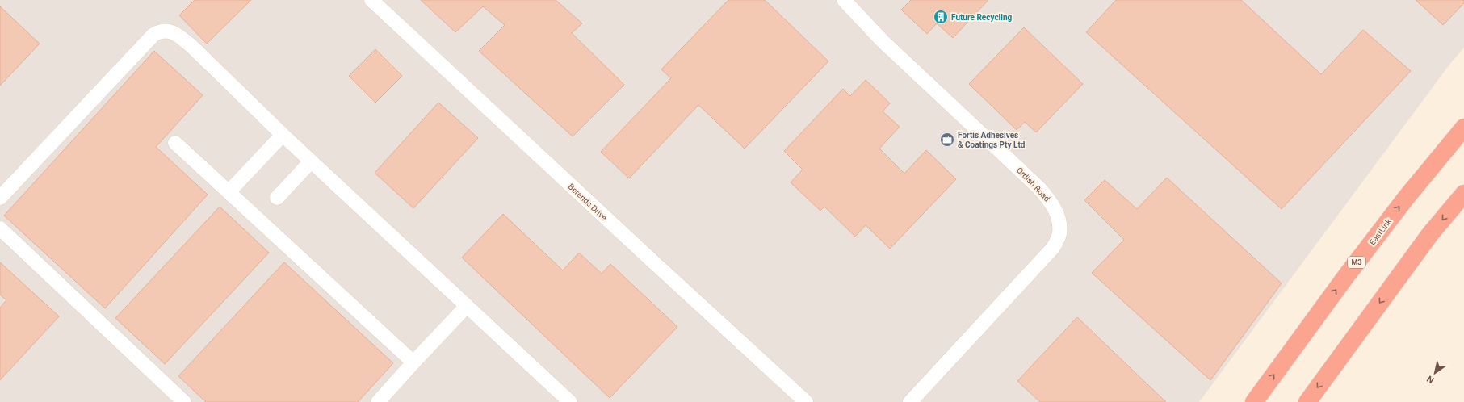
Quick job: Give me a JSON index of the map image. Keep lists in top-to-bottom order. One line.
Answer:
{"streets":{"highway":["EastLink","M3"],"street":["Ordish Road","Berends Drive"]},"places":{"building":["Future Recycling"],"office":["Fortis Adhesives & Coatings Pty Ltd"]},"north":"bottom left"}
